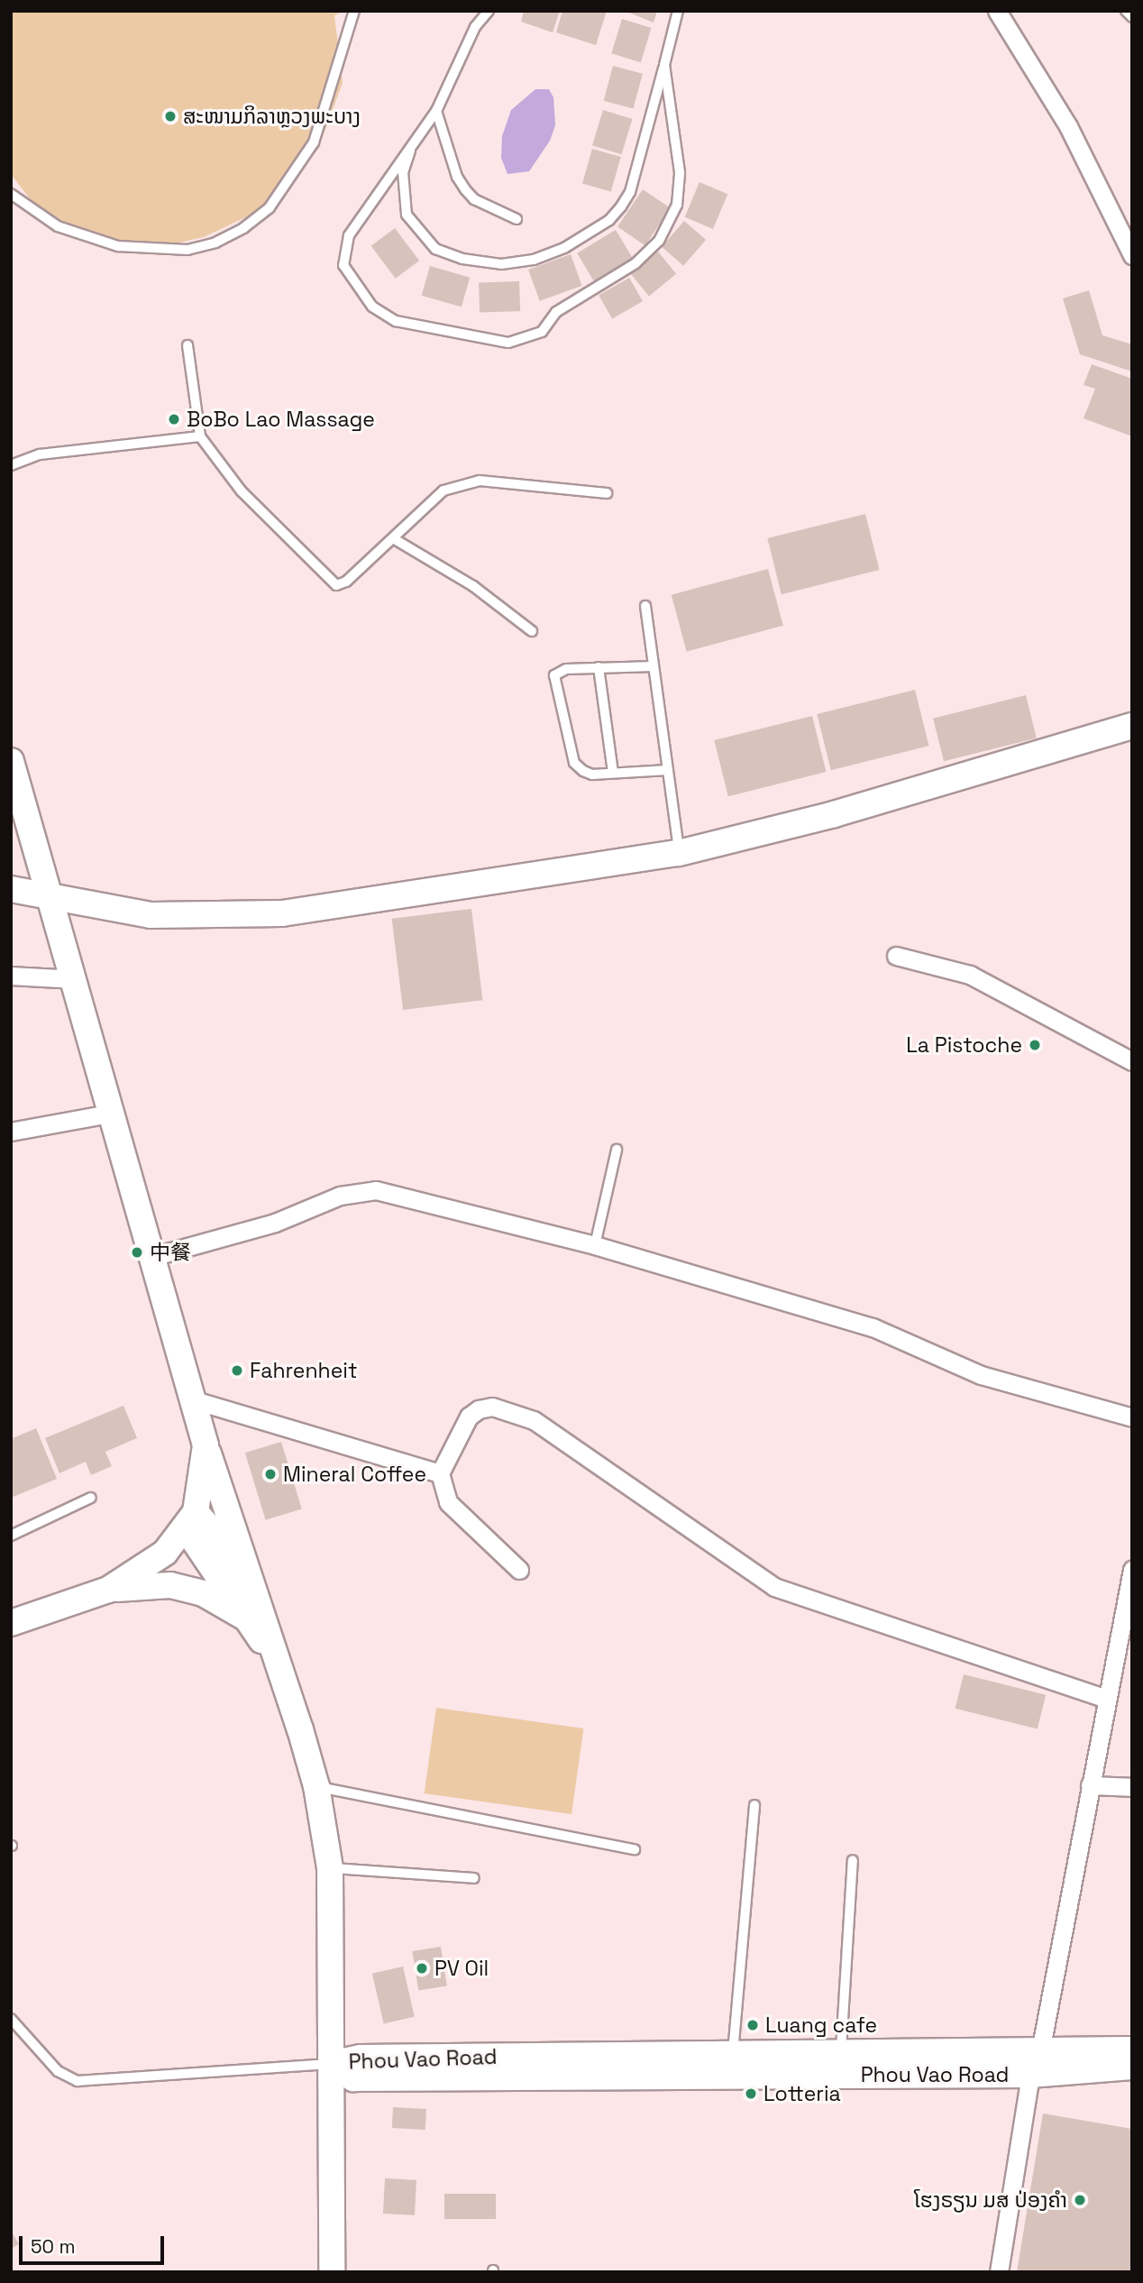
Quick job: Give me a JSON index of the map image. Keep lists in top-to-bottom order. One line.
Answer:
{"streets":{"street":["Phou Vao Road"]},"places":["ສະໜາມກິລາຫຼວງພະບາງ","BoBo Lao Massage","La Pistoche","中餐","Fahrenheit","Mineral Coffee","PV Oil","Luang cafe","Lotteria","ໂຮງຣຽນ ມສ ປ່ອງຄຳ"],"scale_bar":"50 m"}
